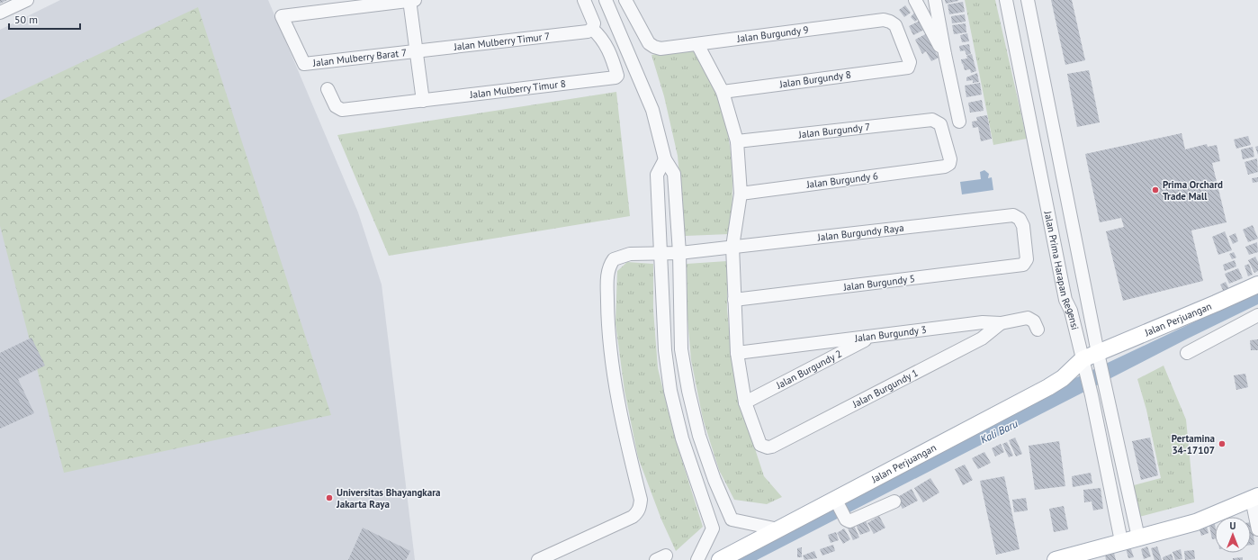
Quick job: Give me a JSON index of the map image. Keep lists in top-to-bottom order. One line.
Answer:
{"streets":{"main road":["Jalan Perjuangan"],"street":["Jalan Burgundy 9","Jalan Mulberry Timur 7","Jalan Mulberry Barat 7","Jalan Burgundy 8","Jalan Mulberry Timur 8","Jalan Burgundy 7","Jalan Burgundy 6","Jalan Burgundy Raya","Jalan Prima Harapan Regensi","Jalan Burgundy 5","Jalan Burgundy 3","Jalan Burgundy 2","Jalan Burgundy 1"]},"crossings":[["Jalan Burgundy 9","Jalan Burgundy 8"],["Jalan Mulberry Timur 7","Jalan Mulberry Barat 7"],["Jalan Mulberry Timur 7","Jalan Mulberry Timur 8"],["Jalan Burgundy 7","Jalan Burgundy 6"],["Jalan Burgundy Raya","Jalan Burgundy 5"],["Jalan Prima Harapan Regensi","Jalan Perjuangan"],["Jalan Burgundy 3","Jalan Burgundy 2"],["Jalan Burgundy 3","Jalan Burgundy 1"],["Jalan Burgundy 2","Jalan Burgundy 1"]],"water":["Kali Baru"],"places":["Prima Orchard Trade Mall","Pertamina 34-17107","Universitas Bhayangkara Jakarta Raya"],"scale_bar":"50 m","north":"top"}
